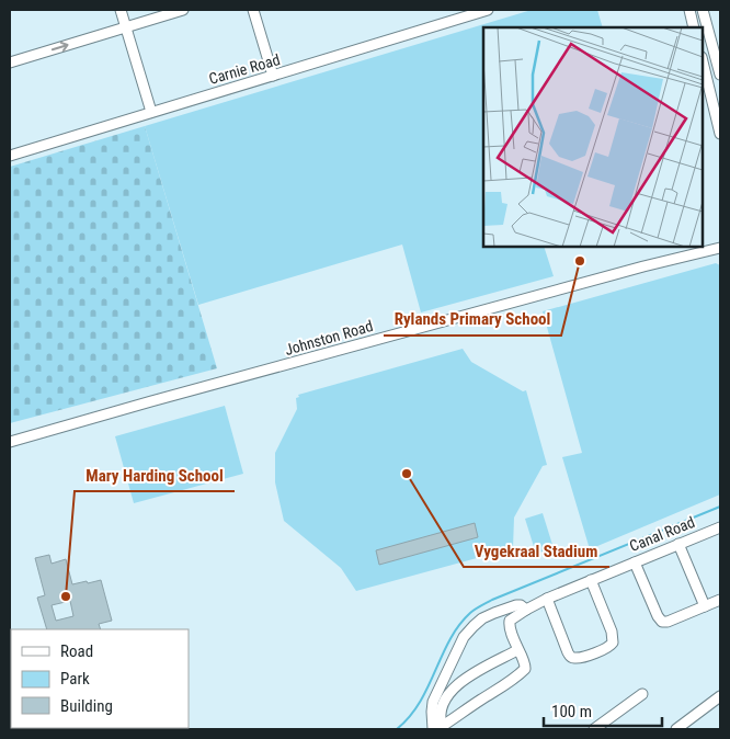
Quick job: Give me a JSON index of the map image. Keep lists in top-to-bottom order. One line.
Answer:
{"streets":{"street":["Carnie Road","Johnston Road","Canal Road"]},"places":["Rylands Primary School","Vygekraal Stadium","Mary Harding School"],"legend":["Road","Park","Building"],"scale_bar":"100 m"}
